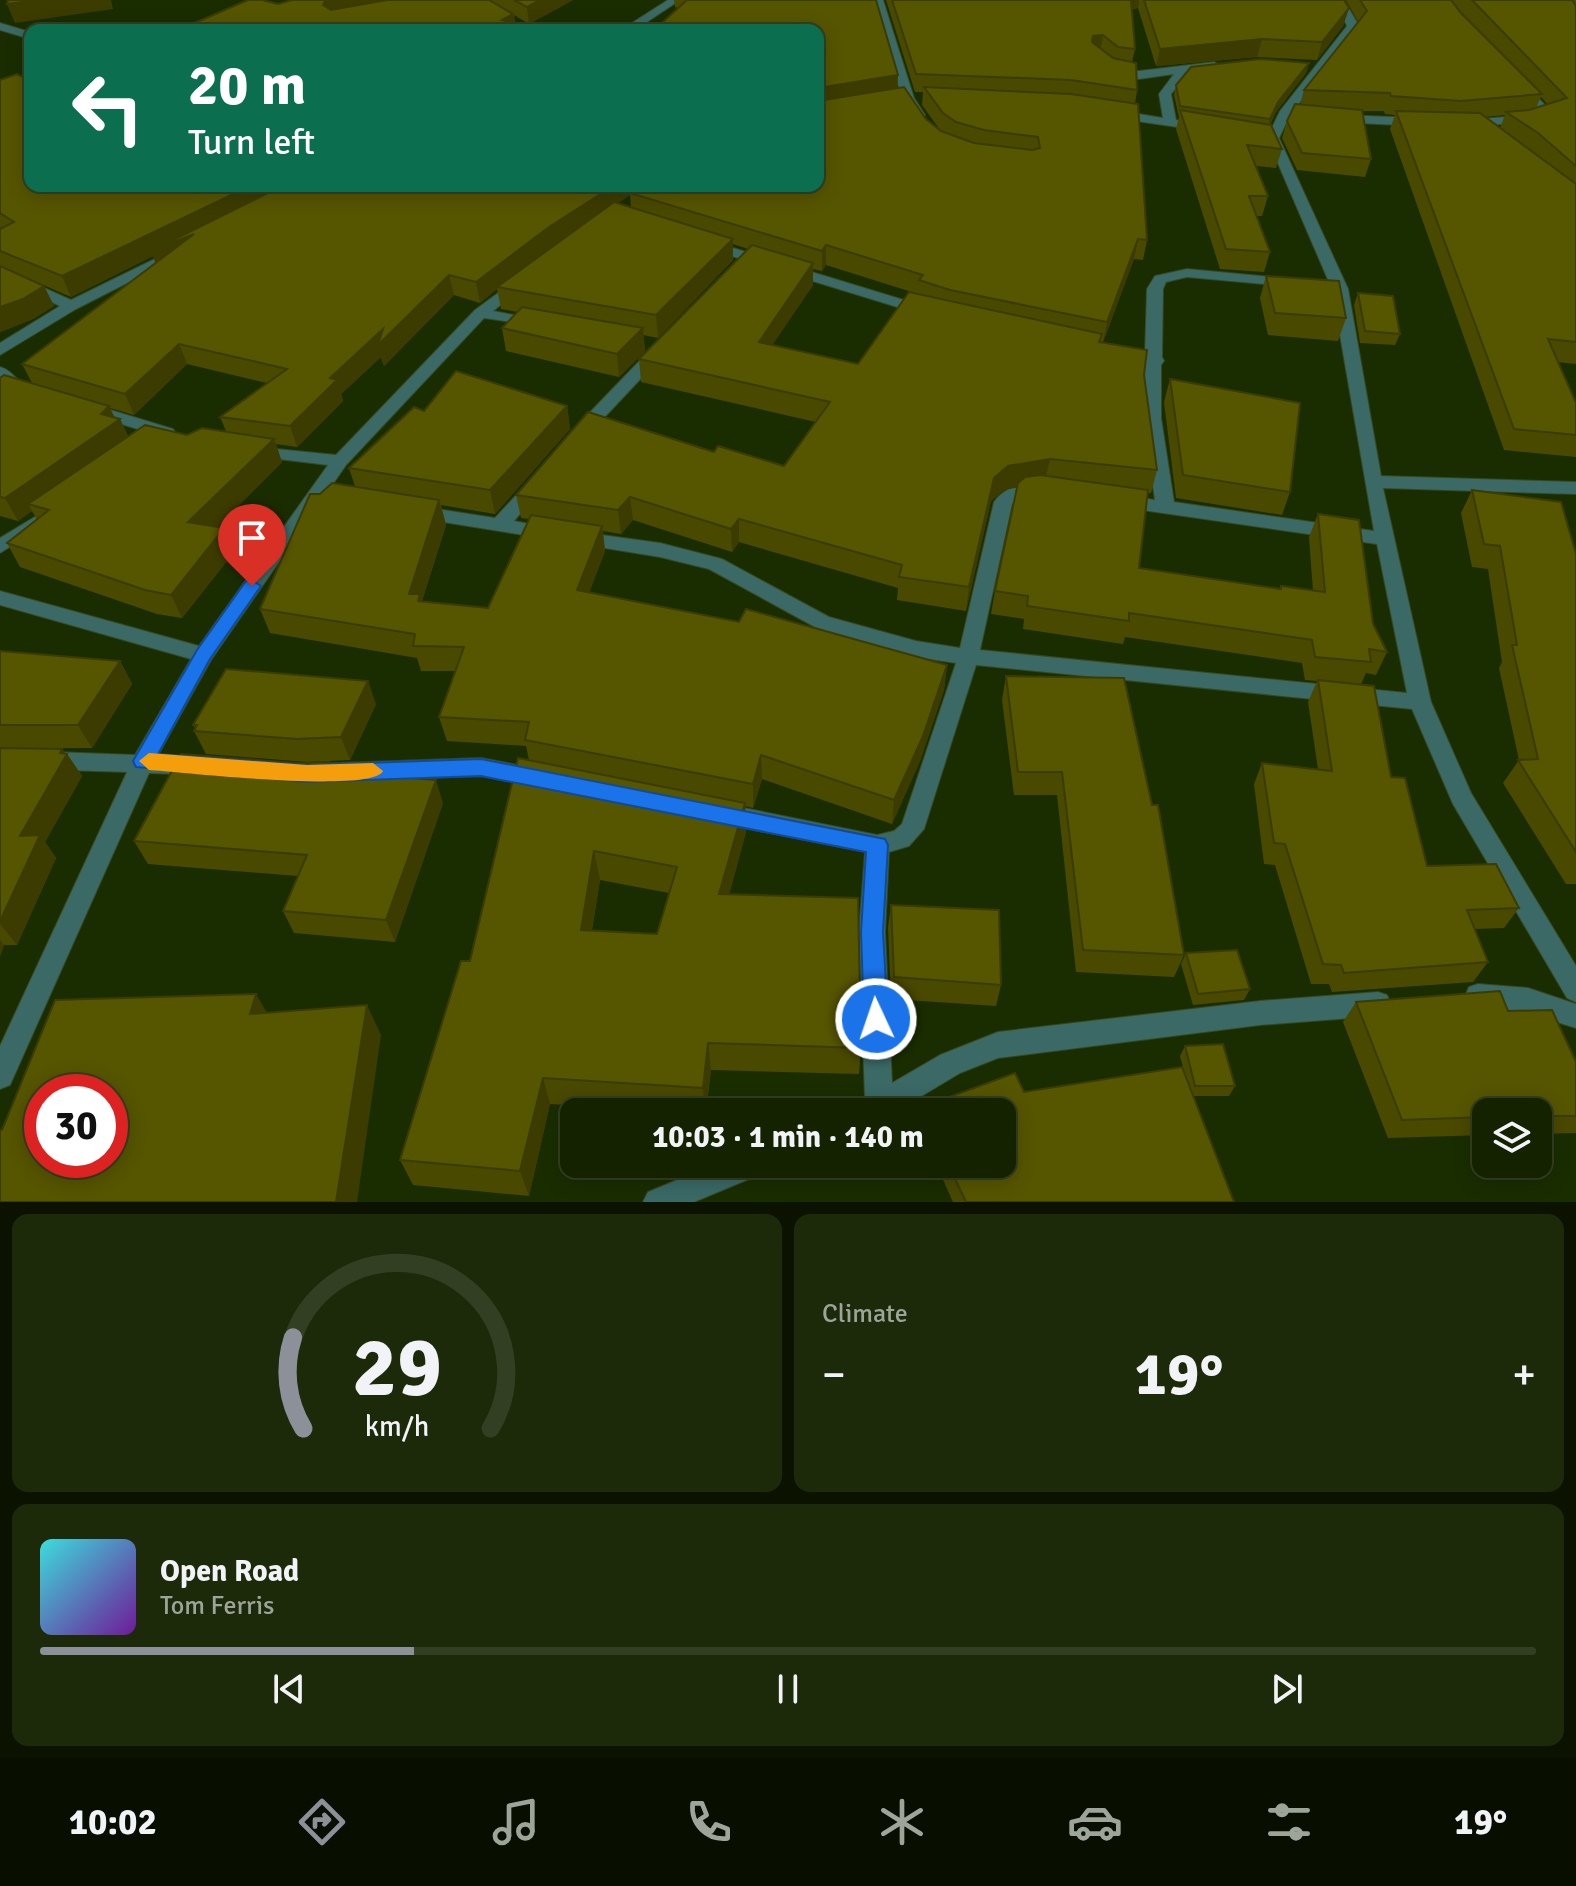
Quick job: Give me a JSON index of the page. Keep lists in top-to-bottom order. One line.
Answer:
{"page":{"turn":["20 m","Turn left"],"limit":"30","trip":"10:03 · 1 min · 140 m","tile":"Climate","heat":["−","19°","+"],"song":["Open Road","Tom Ferris"],"tabs":["10:02","19°"],"gauge":["29","km/h"]}}
